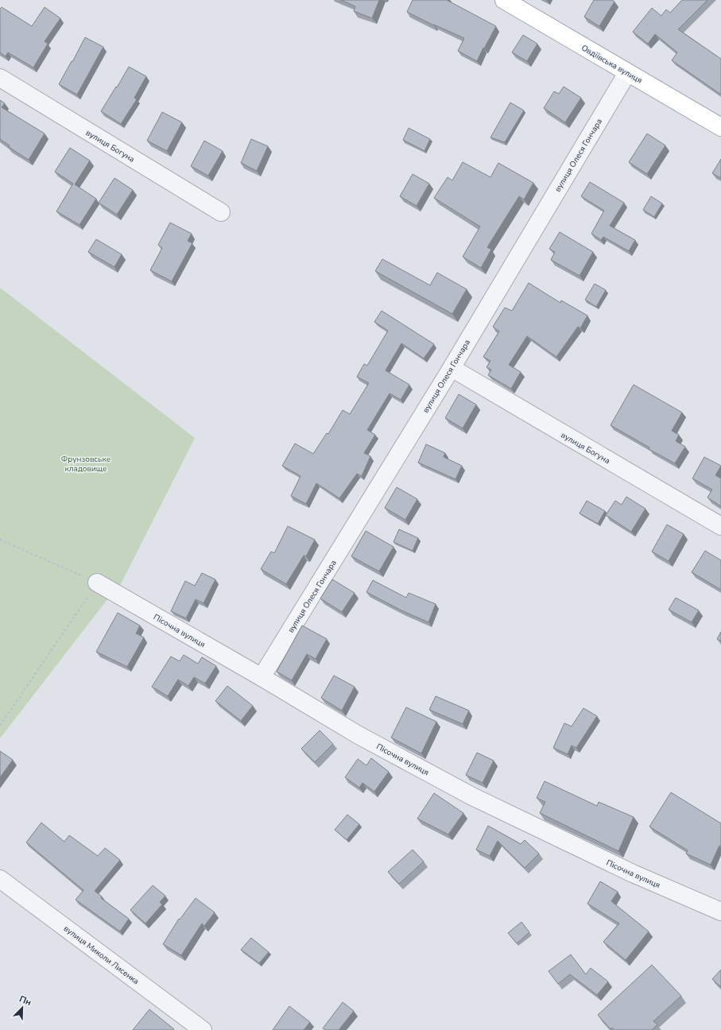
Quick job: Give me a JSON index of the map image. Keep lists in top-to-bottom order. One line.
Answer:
{"streets":{"main road":["Овдіївська вулиця"],"street":["вулиця Богуна","вулиця Олеся Гончара","Пісочна вулиця","вулиця Миколи Лисенка"]},"crossings":[["Овдіївська вулиця","вулиця Олеся Гончара"],["вулиця Богуна","вулиця Олеся Гончара"],["вулиця Олеся Гончара","Пісочна вулиця"]],"parks":["Фрунзовське кладовище"],"north":"top right"}
